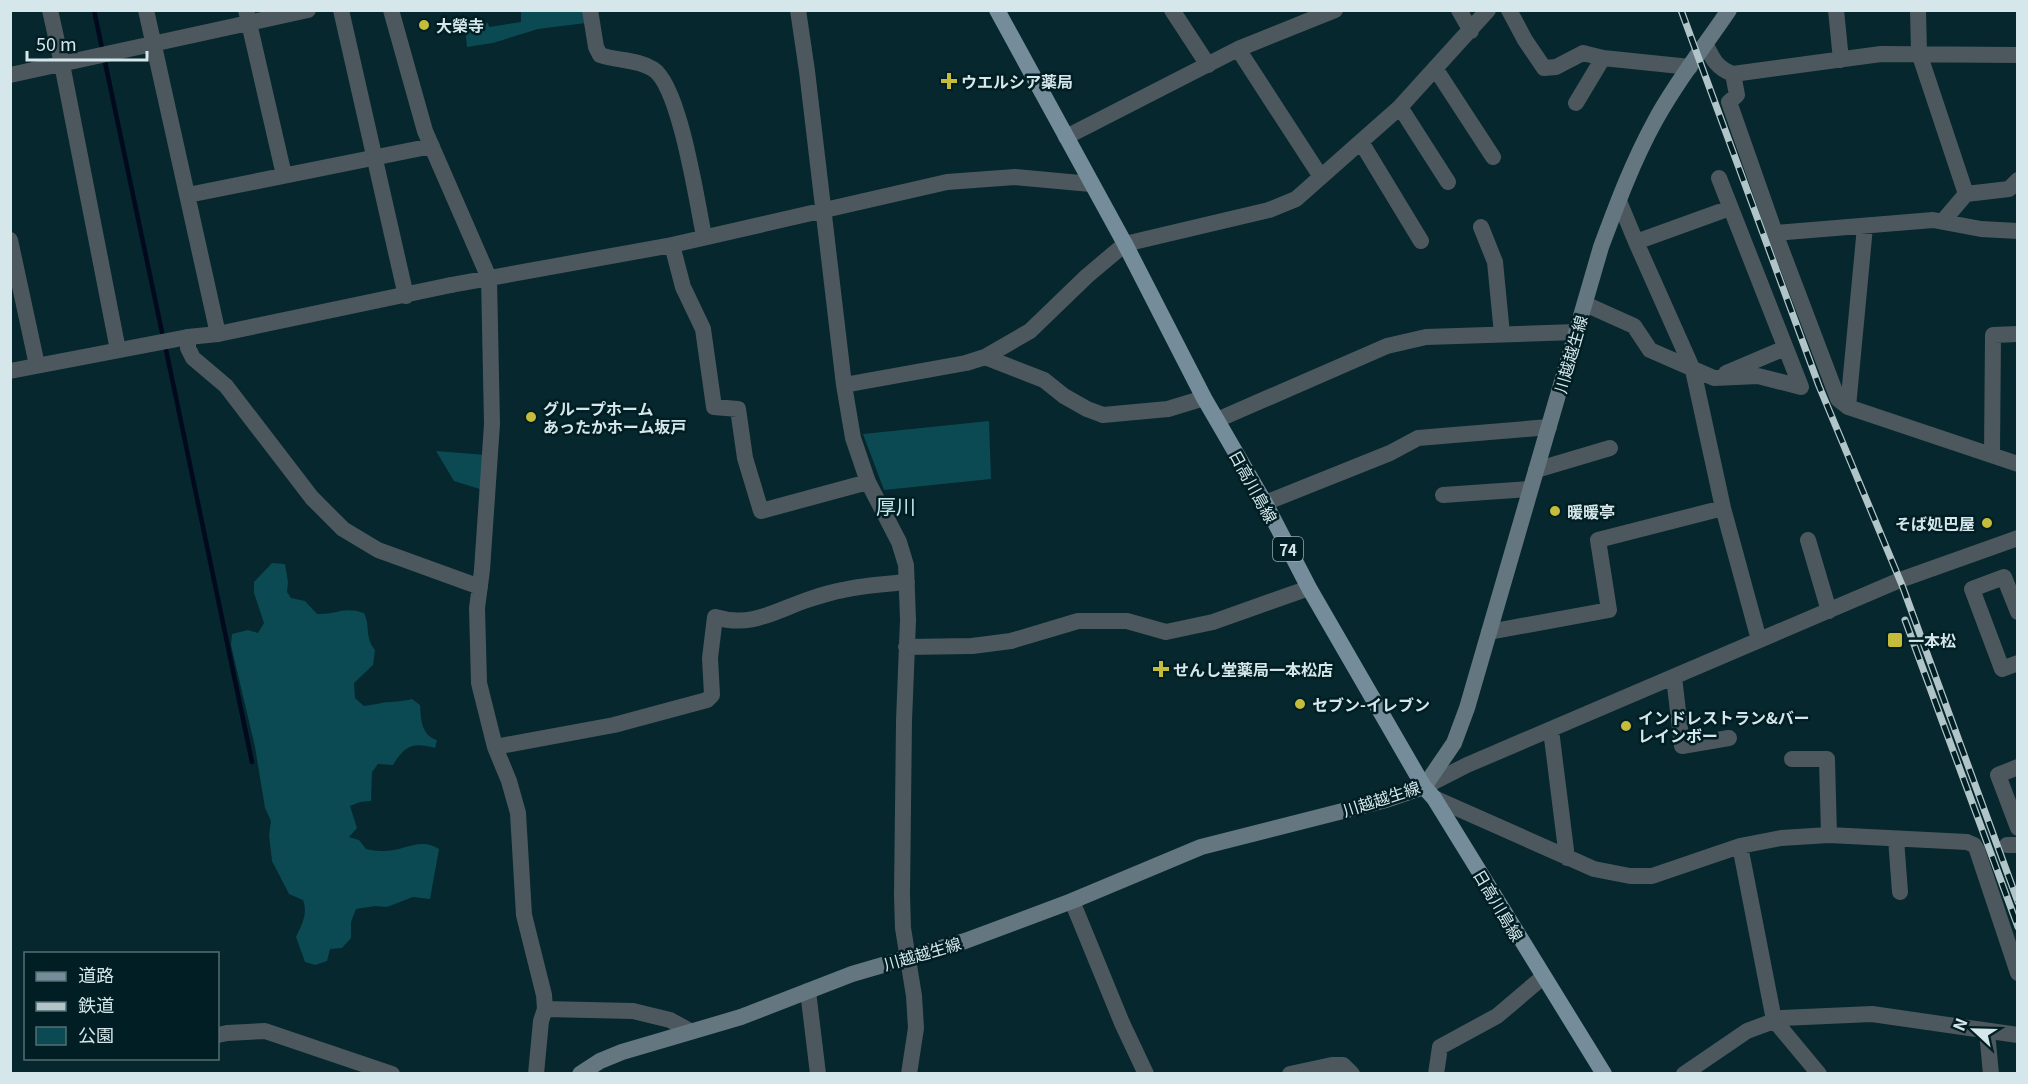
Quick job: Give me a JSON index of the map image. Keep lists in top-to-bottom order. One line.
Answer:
{"streets":{"main road":["川越越生線","日高川島線","74"]},"crossings":[["川越越生線","日高川島線"]],"districts":["厚川"],"places":{"other":["大榮寺","グループホーム あったかホーム坂戸","暖暖亭","そば処巴屋","セブン-イレブン","インドレストラン&バー レインボー"],"health":["ウエルシア薬局","せんし堂薬局一本松店"],"transit":["一本松"]},"legend":["道路","鉄道","公園"],"scale_bar":"50 m","north":"left"}
